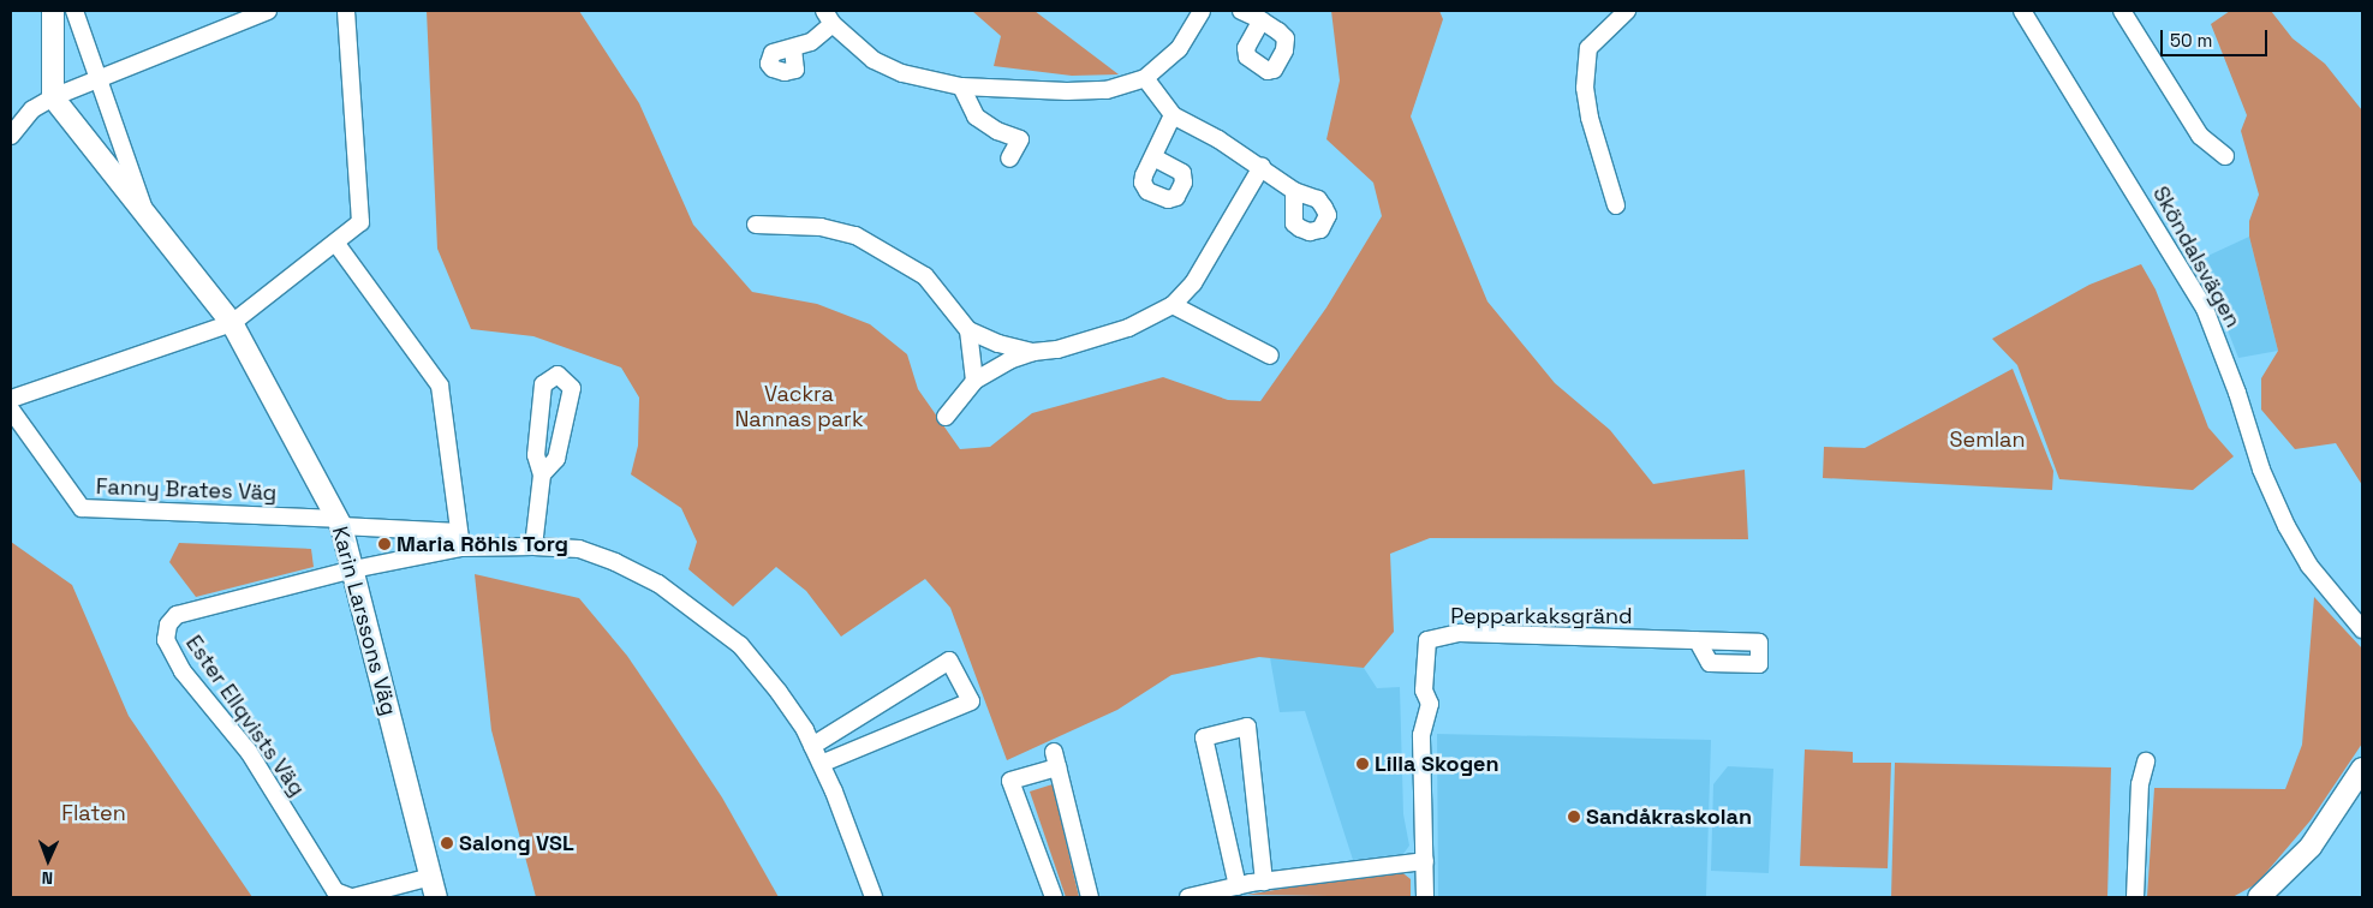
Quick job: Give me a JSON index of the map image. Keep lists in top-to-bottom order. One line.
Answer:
{"streets":{"street":["Sköndalsvägen","Fanny Brates Väg","Pepparkaksgränd","Karin Larssons Väg","Ester Ellqvists Väg"]},"crossings":[["Fanny Brates Väg","Karin Larssons Väg"],["Karin Larssons Väg","Ester Ellqvists Väg"]],"parks":["Vackra Nannas park","Semlan","Flaten"],"places":["Maria Röhls Torg","Lilla Skogen","Sandåkraskolan","Salong VSL"],"scale_bar":"50 m","north":"bottom"}
